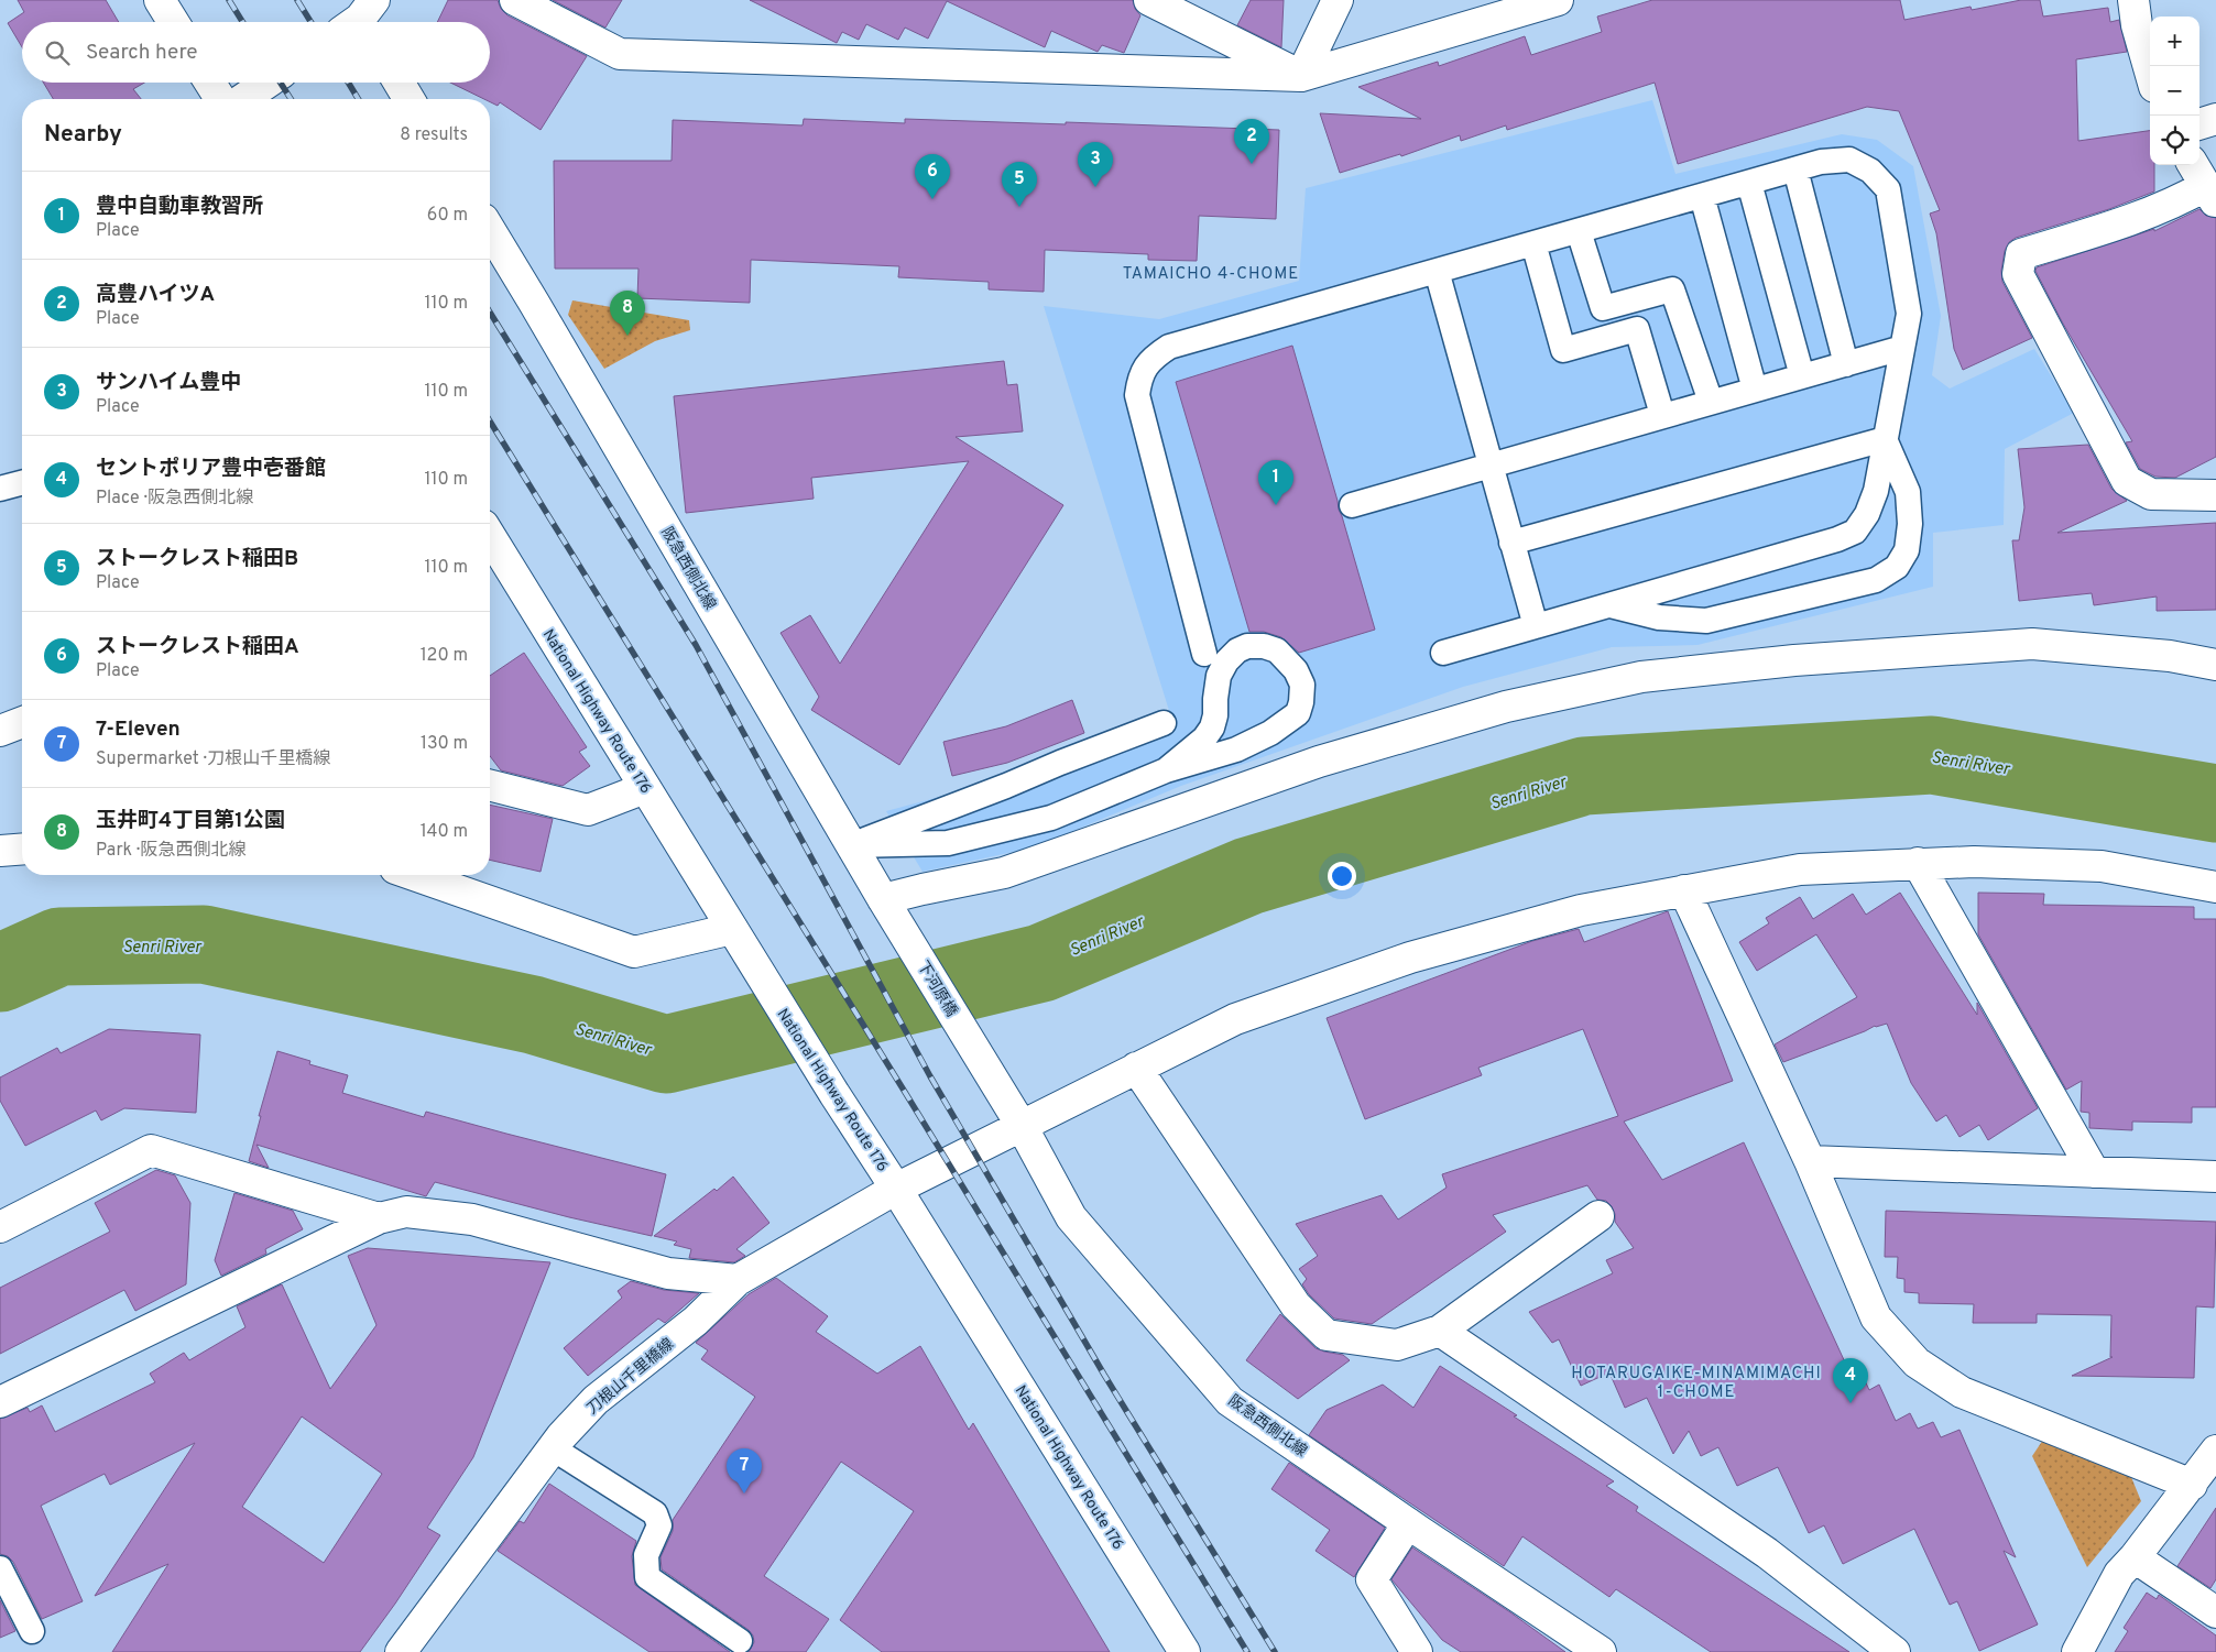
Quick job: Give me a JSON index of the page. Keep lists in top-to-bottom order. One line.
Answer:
{"streets":{"main road":["阪急西側北線","National Highway Route 176","下河原橋","刀根山千里橋線"]},"crossings":[["阪急西側北線","下河原橋"],["阪急西側北線","刀根山千里橋線"],["National Highway Route 176","刀根山千里橋線"]],"districts":["TAMAICHO 4-CHOME","HOTARUGAIKE-MINAMIMACHI 1-CHOME"],"water":["Senri River"],"page":{"map_buttons":["+","−"],"search":"Search here","heading":["Nearby","8 results"],"pins":["2","3","6","5","8","1","4","7"],"list":[{"mark":"1","name":"豊中自動車教習所","note":"Place","value":"60 m"},{"mark":"2","name":"高豊ハイツA","note":"Place","value":"110 m"},{"mark":"3","name":"サンハイム豊中","note":"Place","value":"110 m"},{"mark":"4","name":"セントポリア豊中壱番館","note":"Place · 阪急西側北線","value":"110 m"},{"mark":"5","name":"ストークレスト稲田B","note":"Place","value":"110 m"},{"mark":"6","name":"ストークレスト稲田A","note":"Place","value":"120 m"},{"mark":"7","name":"7-Eleven","note":"Supermarket · 刀根山千里橋線","value":"130 m"},{"mark":"8","name":"玉井町4丁目第1公園","note":"Park · 阪急西側北線","value":"140 m"}]}}
